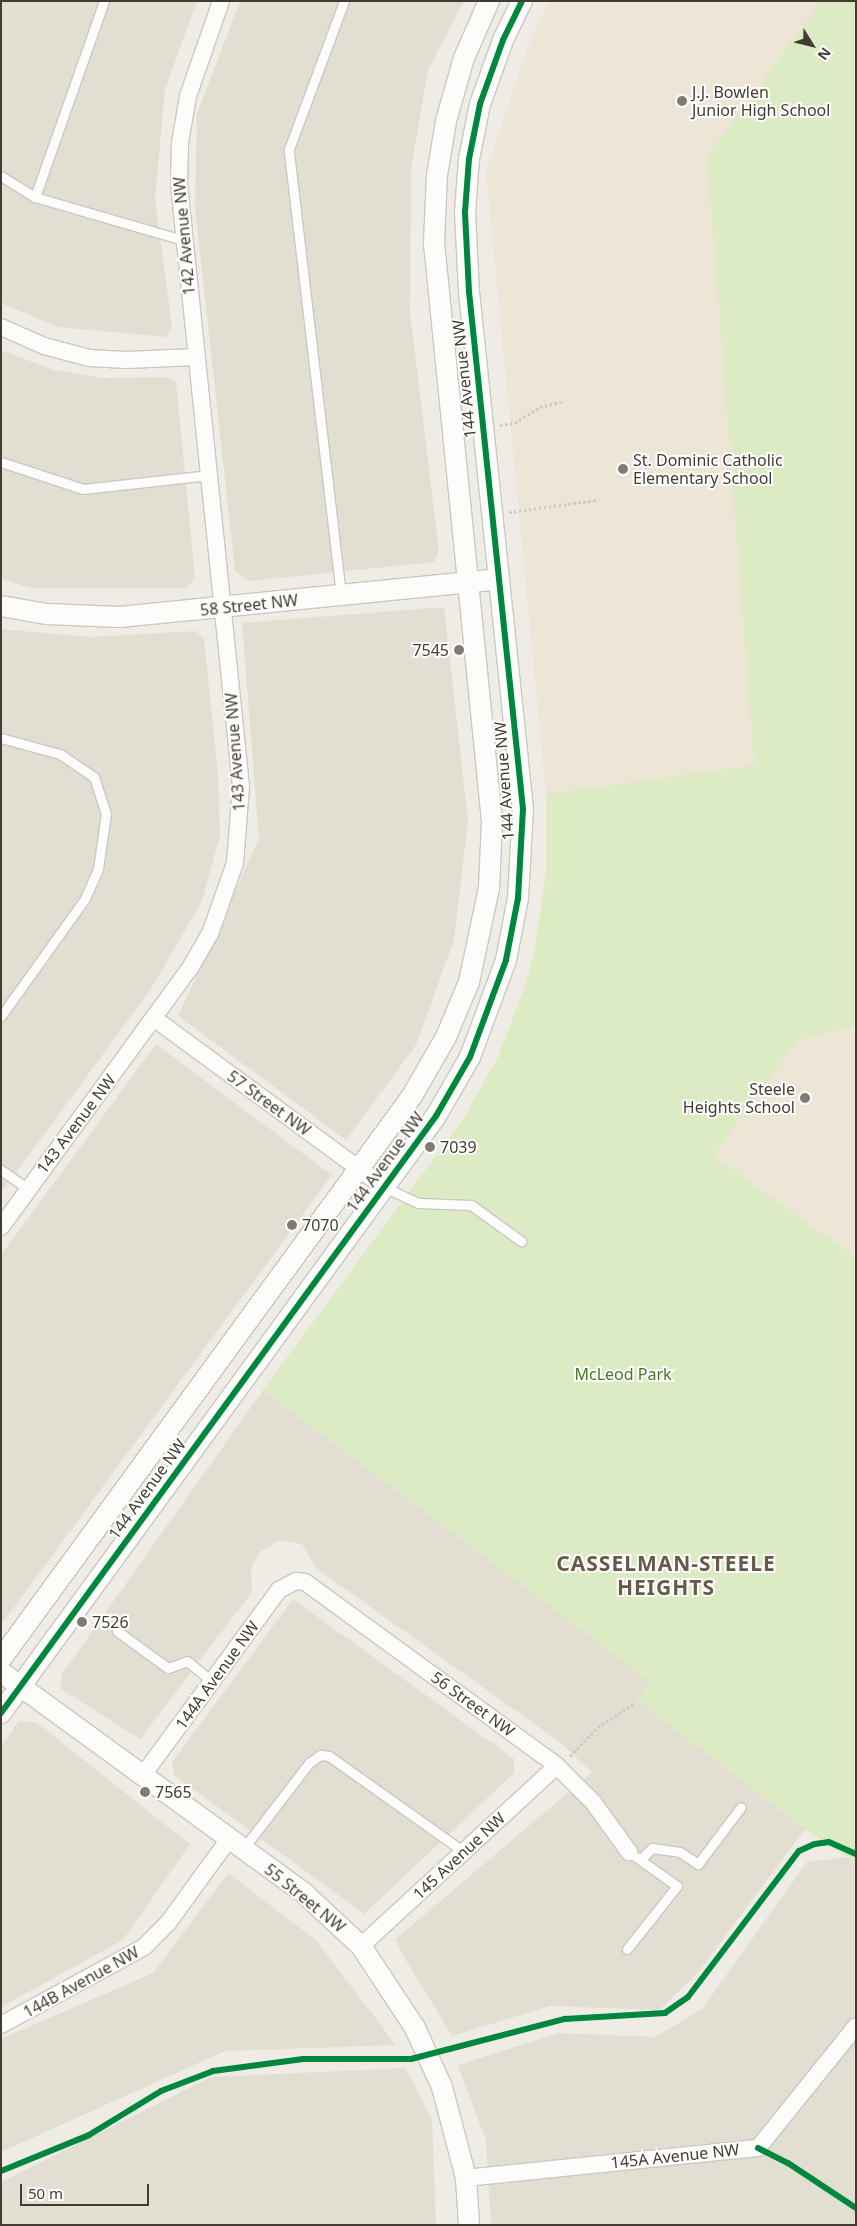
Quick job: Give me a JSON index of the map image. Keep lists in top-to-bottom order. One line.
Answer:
{"streets":{"street":["142 Avenue NW","144 Avenue NW","58 Street NW","143 Avenue NW","57 Street NW","144A Avenue NW","56 Street NW","145 Avenue NW","55 Street NW","144B Avenue NW","145A Avenue NW"]},"crossings":[["142 Avenue NW","143 Avenue NW"],["144 Avenue NW","58 Street NW"],["144 Avenue NW","57 Street NW"],["144 Avenue NW","55 Street NW"],["58 Street NW","143 Avenue NW"],["143 Avenue NW","57 Street NW"],["144A Avenue NW","56 Street NW"],["144A Avenue NW","55 Street NW"],["56 Street NW","145 Avenue NW"],["145 Avenue NW","55 Street NW"],["55 Street NW","144B Avenue NW"],["55 Street NW","145A Avenue NW"]],"districts":["CASSELMAN-STEELE HEIGHTS"],"parks":["McLeod Park"],"places":["J.J. Bowlen Junior High School","St. Dominic Catholic Elementary School","7545","Steele Heights School","7039","7070","7526","7565"],"scale_bar":"50 m","north":"bottom right"}
